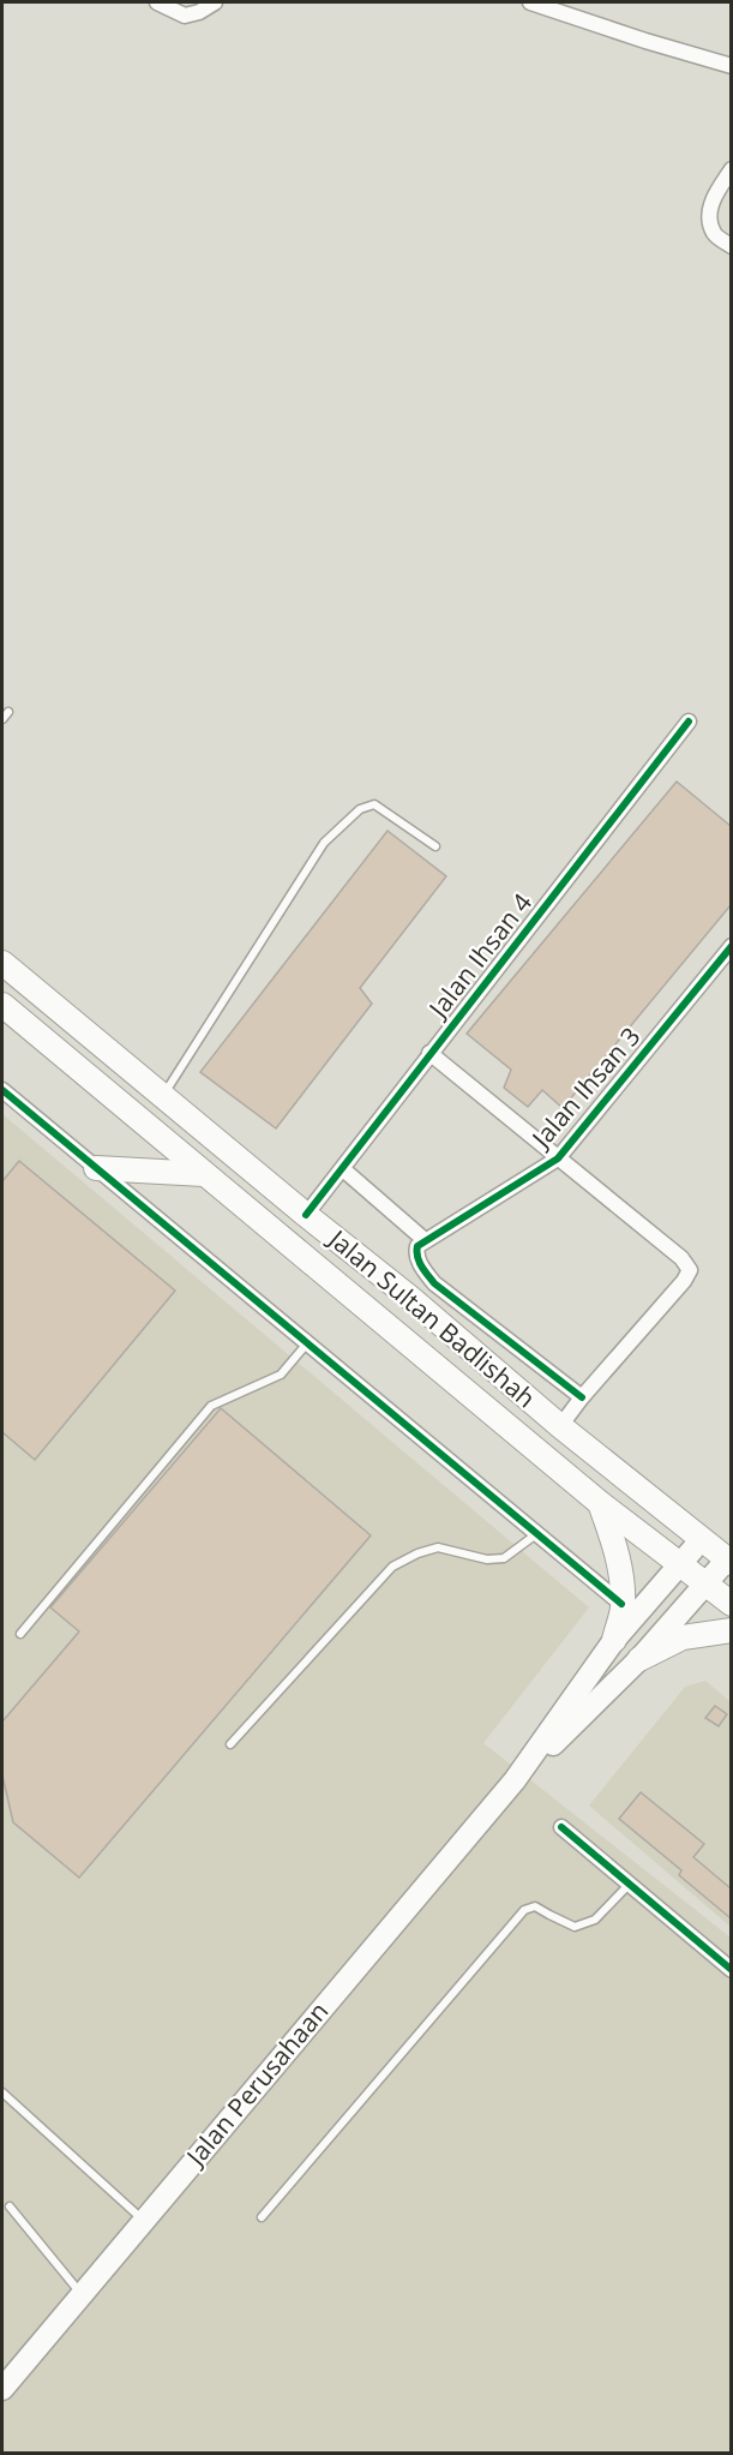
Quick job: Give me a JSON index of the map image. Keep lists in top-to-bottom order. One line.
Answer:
{"streets":{"main road":["Jalan Sultan Badlishah","Jalan Perusahaan"],"street":["Jalan Ihsan 4","Jalan Ihsan 3"]},"crossings":[["Jalan Ihsan 4","Jalan Sultan Badlishah"],["Jalan Sultan Badlishah","Jalan Perusahaan"]]}
